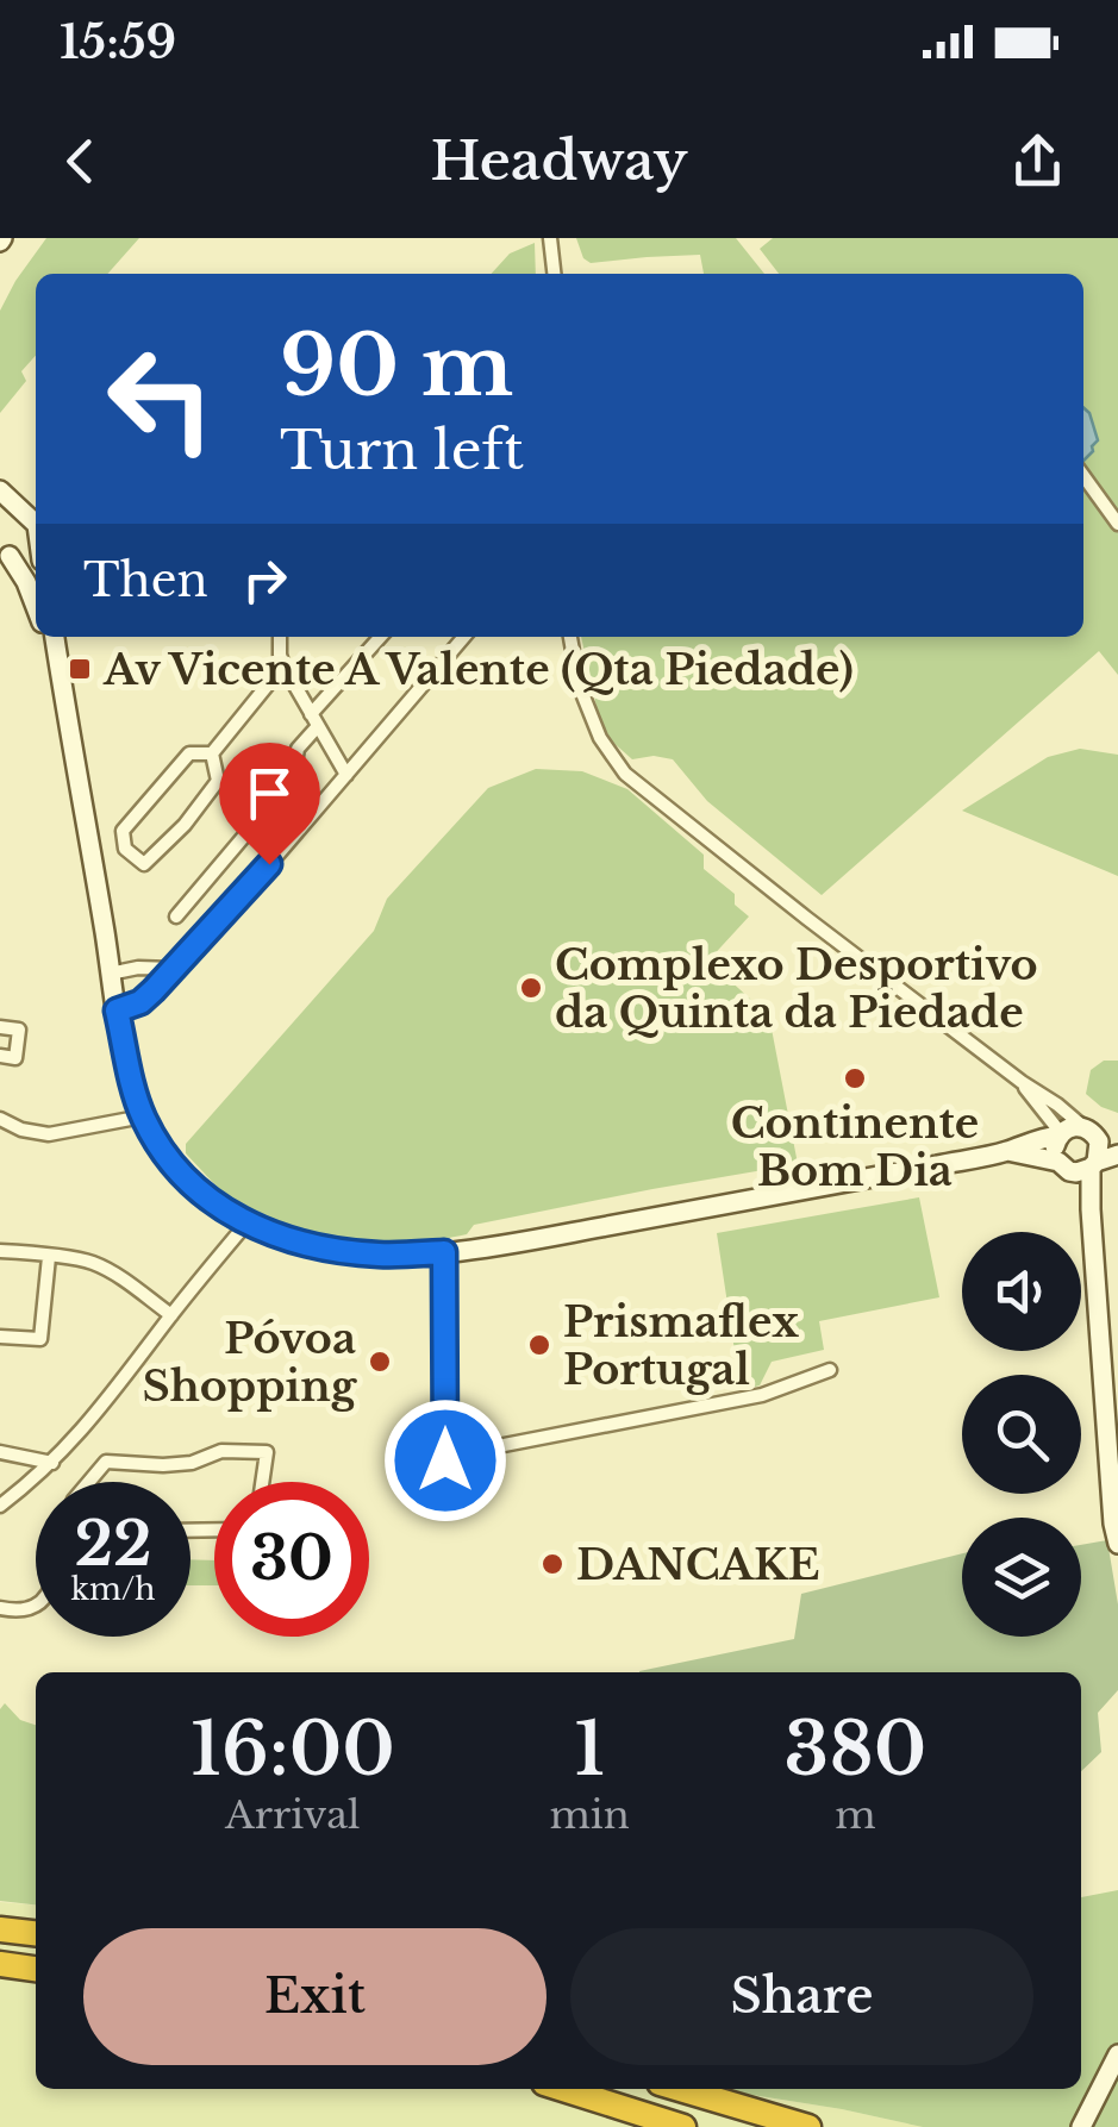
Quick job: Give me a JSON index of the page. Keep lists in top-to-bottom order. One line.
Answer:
{"places":{"transit":["Av Vicente A Valente (Qta Piedade)"],"other":["Complexo Desportivo da Quinta da Piedade","Continente Bom Dia","Prismaflex Portugal","Póvoa Shopping","DANCAKE"]},"page":{"status":"15:59","header":"Headway","turn":["90 m","Turn left"],"then":"Then","speed":"22 km/h","limit":"30","eta":["16:00","Arrival","1","min","380","m"],"buttons":["Exit","Share"]}}
